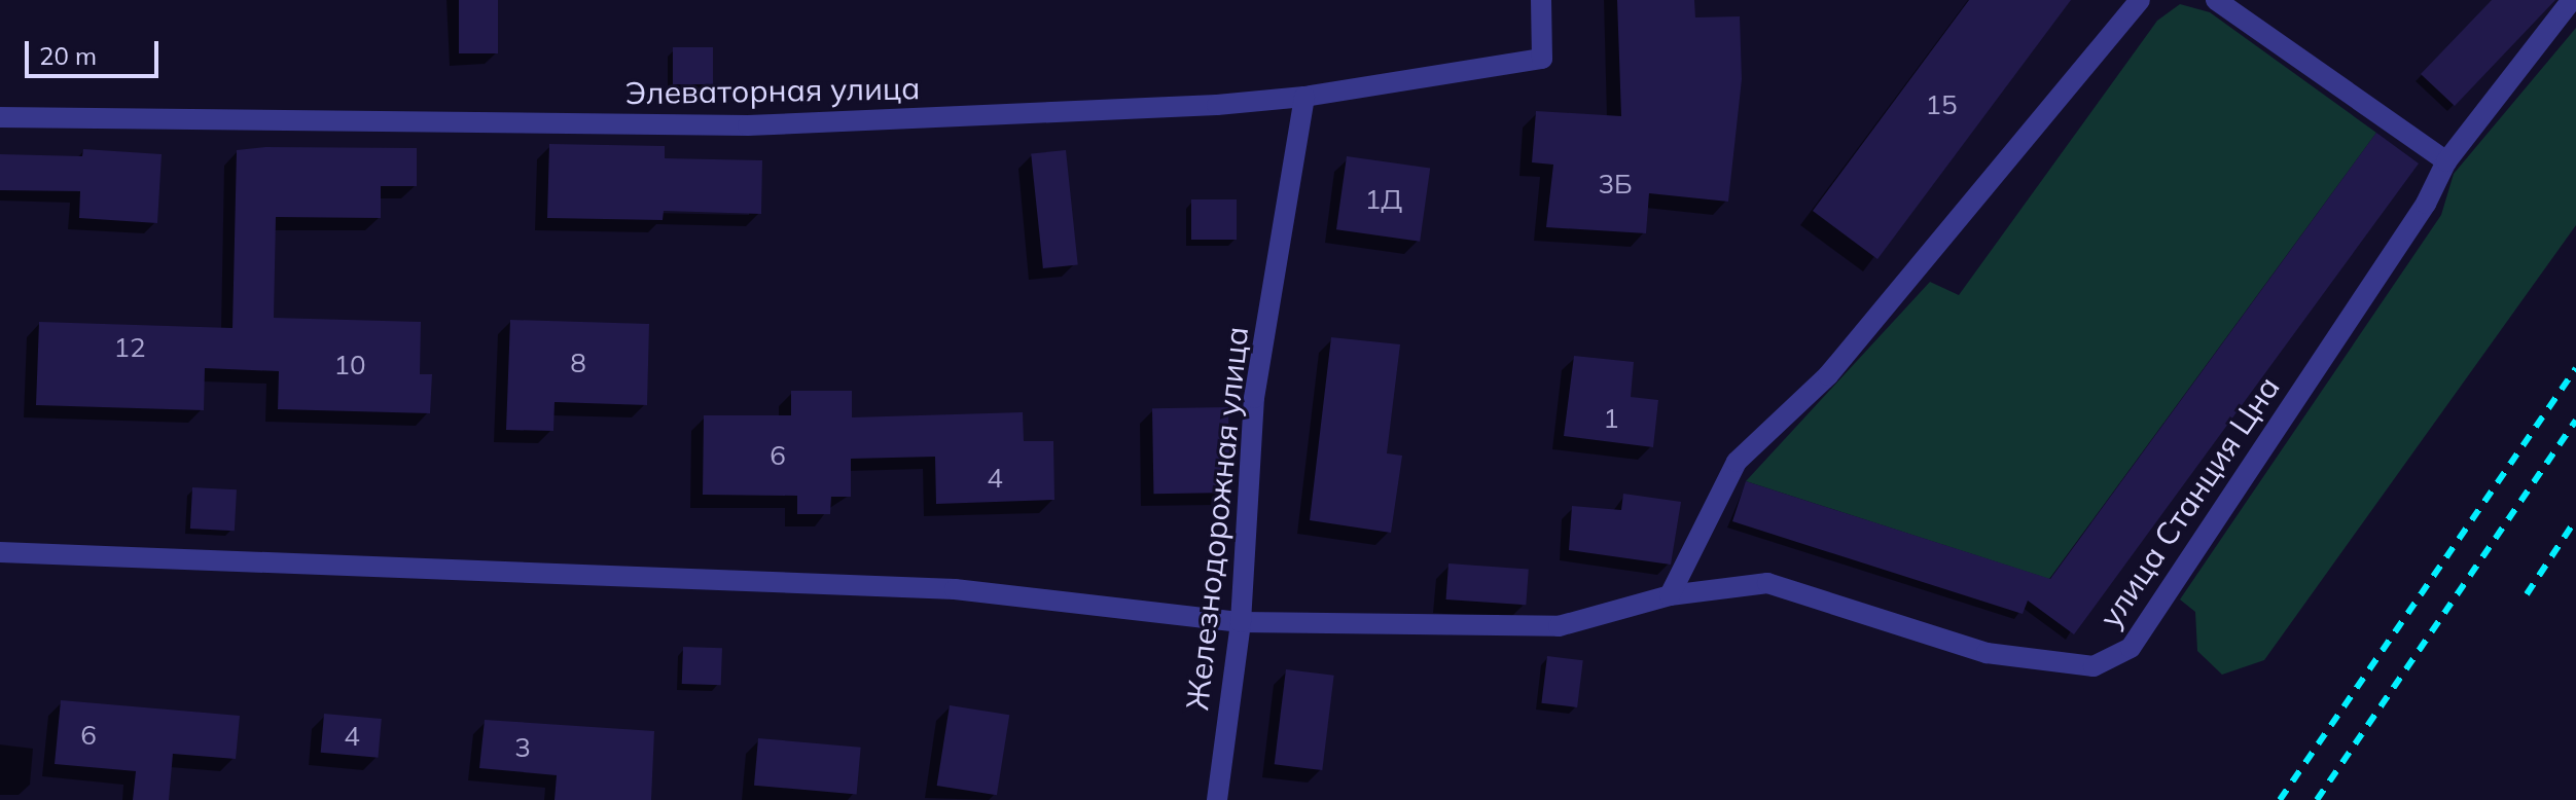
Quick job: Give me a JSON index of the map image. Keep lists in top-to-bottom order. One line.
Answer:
{"streets":{"street":["Элеваторная улица","улица Станция Цна","Железнодорожная улица"]},"crossings":[["Элеваторная улица","Железнодорожная улица"],["улица Станция Цна","Железнодорожная улица"]],"house_numbers":["15","3Б","1Д","12","8","10","1","6","4","6","4","3"],"scale_bar":"20 m"}
